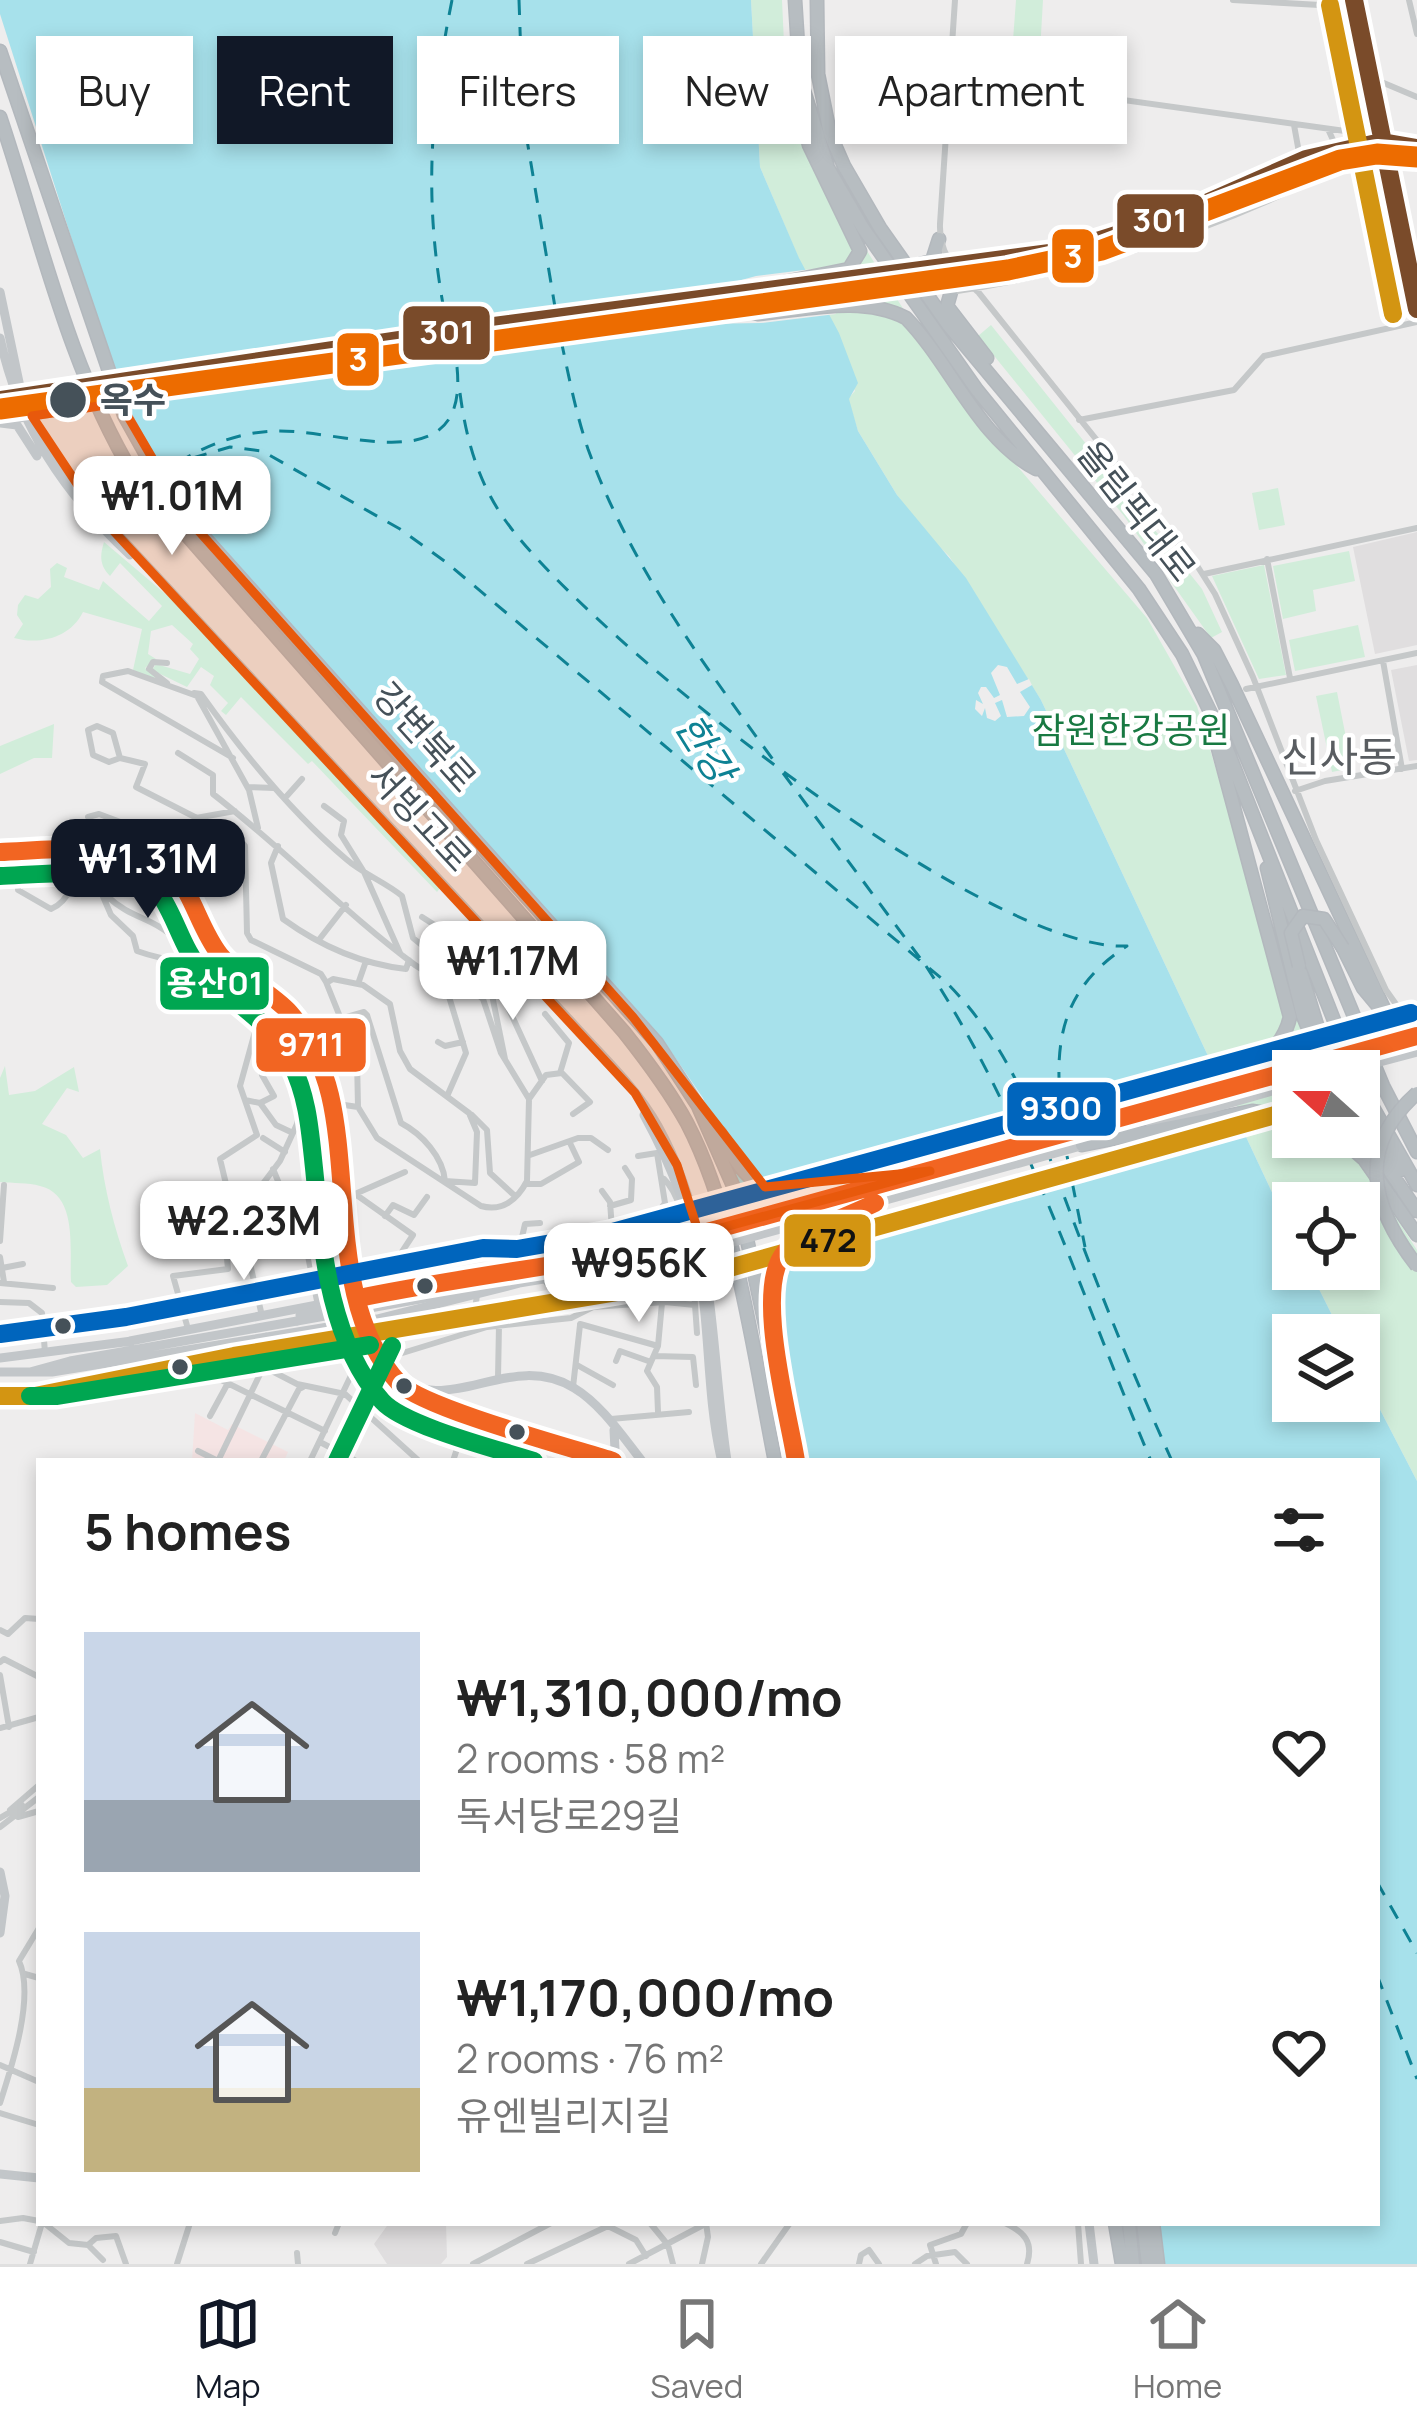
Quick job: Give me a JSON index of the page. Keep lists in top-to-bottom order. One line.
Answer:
{"streets":{"highway":["올림픽대로","강변북로"],"main road":["서빙고로"]},"districts":["신사동"],"water":["한강"],"parks":["잠원한강공원"],"places":["옥수"],"lines":["transit line 301","transit line 472","transit line 3","transit line 9711","transit line 용산01","transit line 9300"],"north":"left","page":{"chip":["Buy","Rent","Filters","New","Apartment"],"price":["₩1.01M","₩1.31M","₩1.17M","₩2.23M","₩956K"],"heading":"5 homes","list":[{"name":"₩1,310,000/mo","note":"2 rooms · 58 m² · 독서당로29길"},{"name":"₩1,170,000/mo","note":"2 rooms · 76 m² · 유엔빌리지길"}],"tabs":["Map","Saved","Home"]}}
